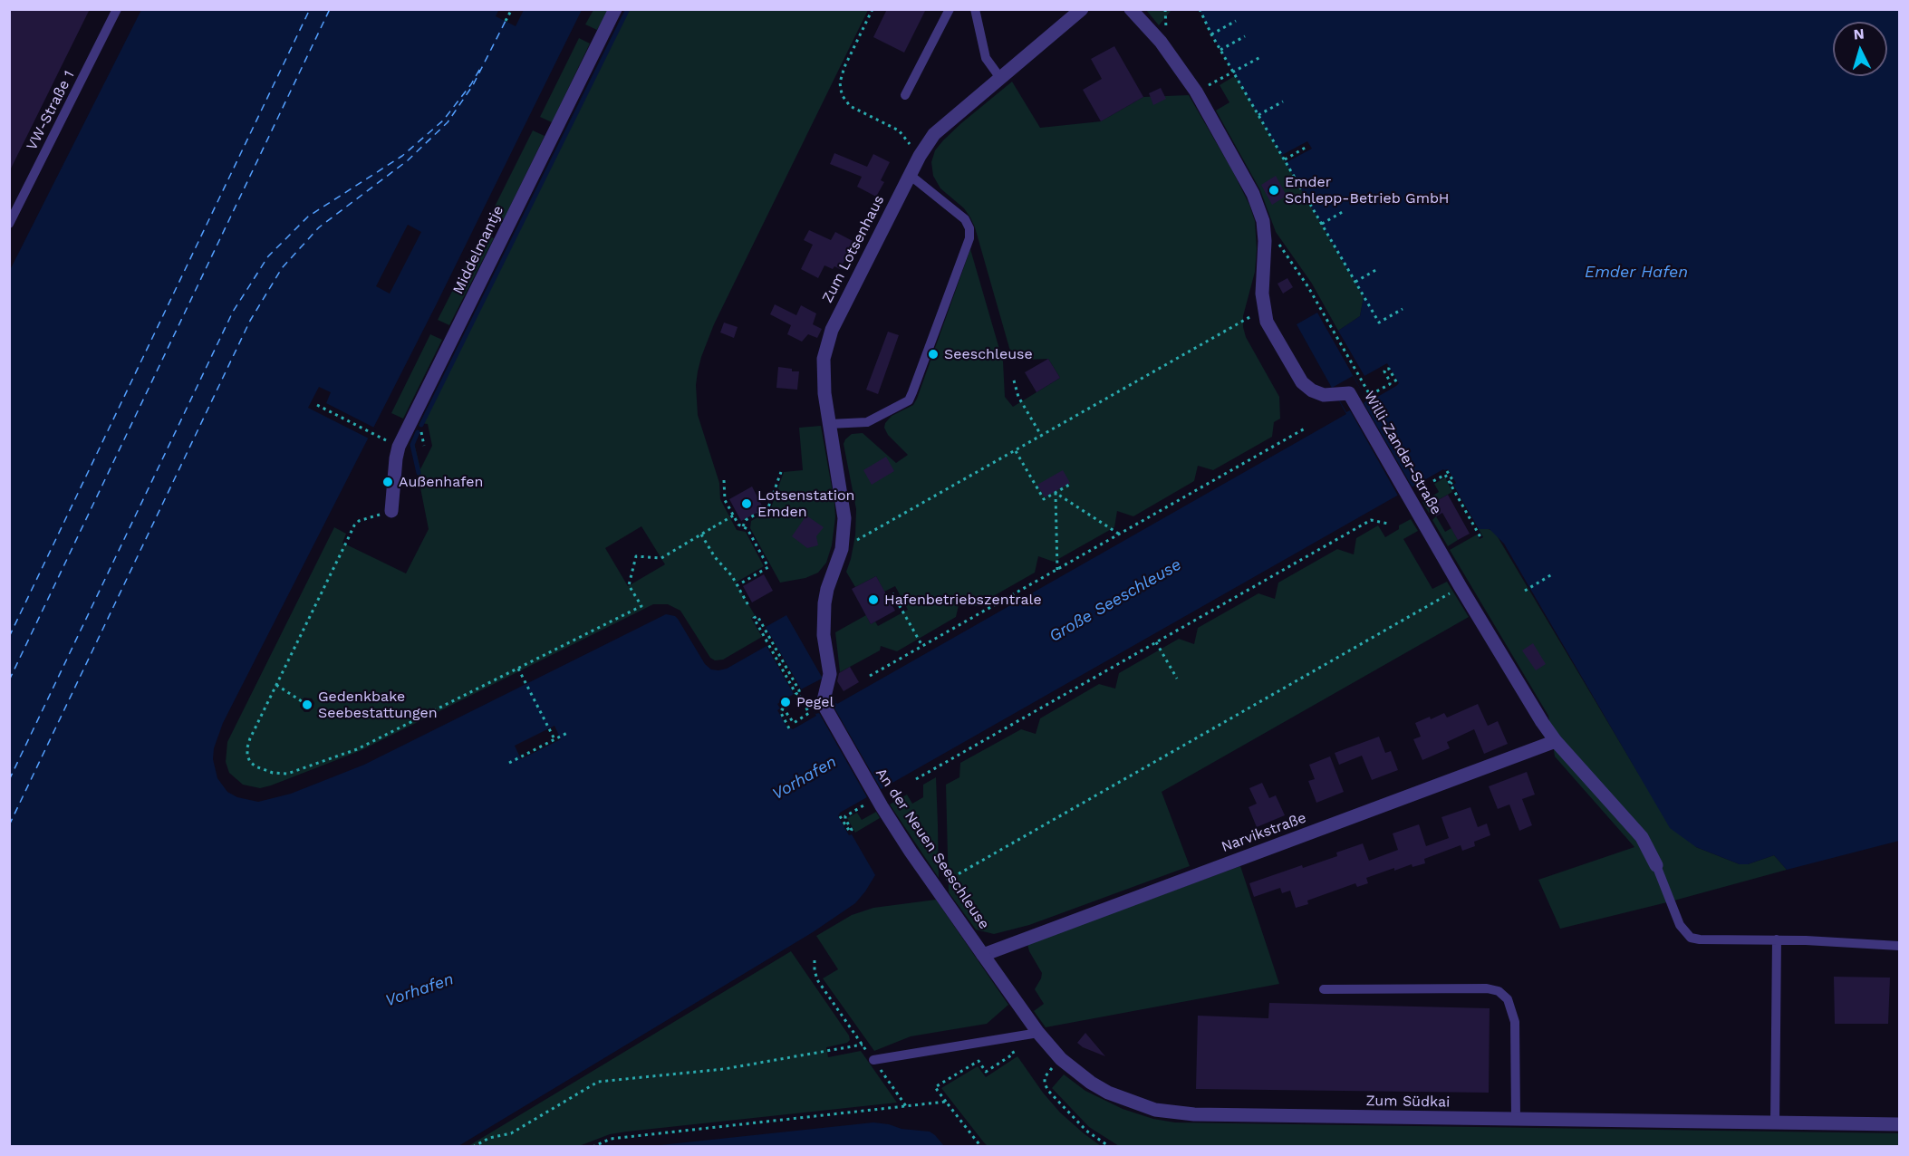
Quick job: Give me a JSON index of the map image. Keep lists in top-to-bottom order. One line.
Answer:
{"streets":{"street":["Zum Lotsenhaus","Middelmantje","Willi-Zander-Straße","Narvikstraße","An der Neuen Seeschleuse","Zum Südkai"],"lane":["VW-Straße 1"]},"crossings":[["Zum Lotsenhaus","An der Neuen Seeschleuse"],["Willi-Zander-Straße","Narvikstraße"],["Narvikstraße","An der Neuen Seeschleuse"],["Narvikstraße","Zum Südkai"],["An der Neuen Seeschleuse","Zum Südkai"]],"water":["Emder Hafen","Große Seeschleuse","Vorhafen"],"places":["Emder Schlepp-Betrieb GmbH","Seeschleuse","Außenhafen","Lotsenstation Emden","Hafenbetriebszentrale","Pegel","Gedenkbake Seebestattungen"],"north":"top"}
